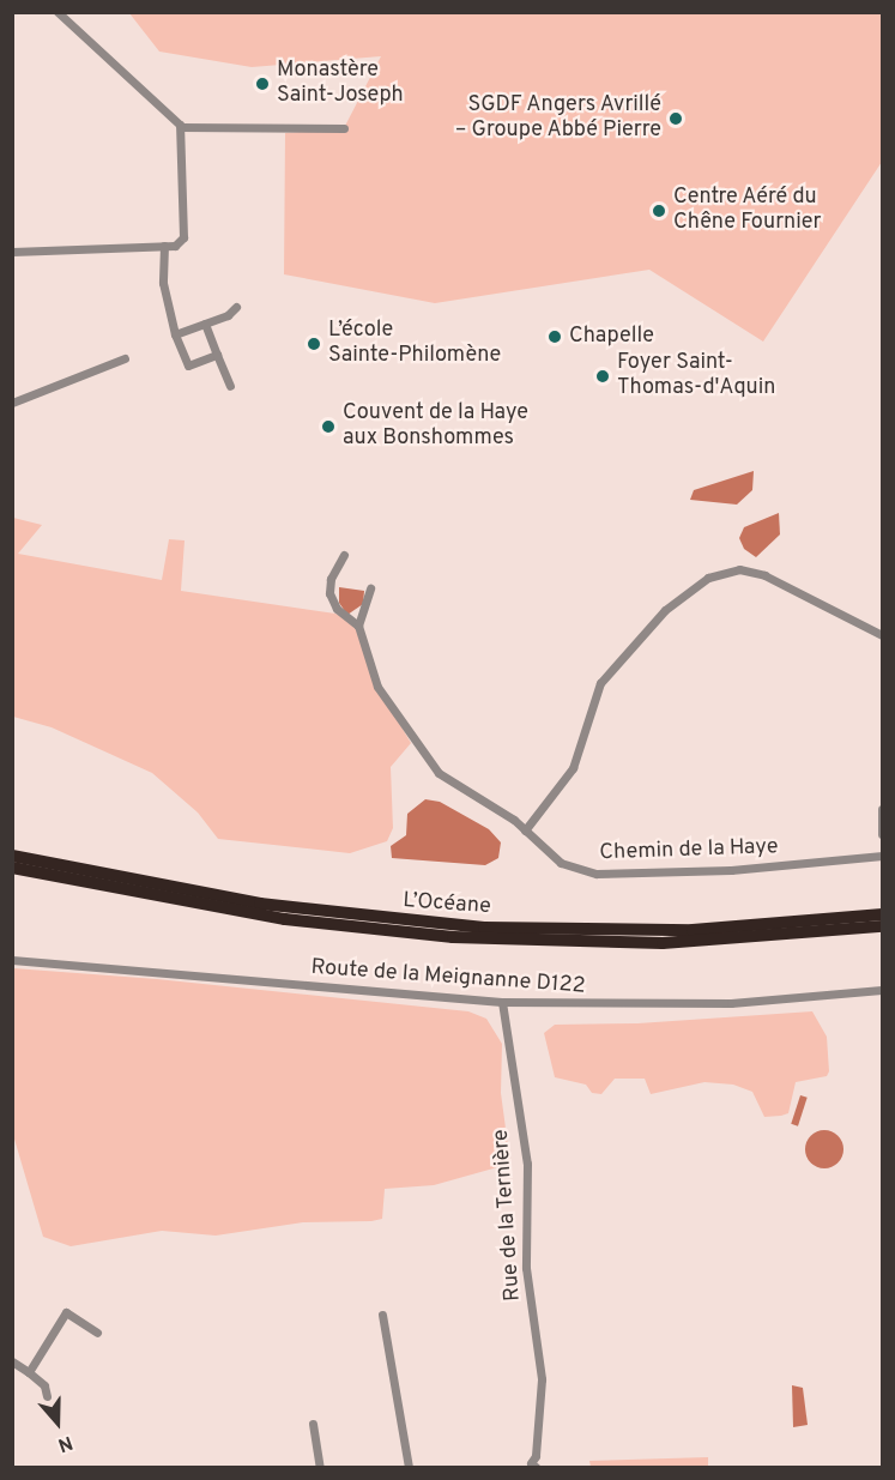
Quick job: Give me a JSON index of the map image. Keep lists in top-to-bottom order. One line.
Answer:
{"streets":{"highway":["L’Océane"],"street":["Chemin de la Haye","Route de la Meignanne D122","Rue de la Ternière"]},"crossings":[["Route de la Meignanne D122","Rue de la Ternière"]],"places":["Monastère Saint-Joseph","SGDF Angers Avrillé – Groupe Abbé Pierre","Centre Aéré du Chêne Fournier","Chapelle","L’école Sainte-Philomène","Foyer Saint- Thomas-d'Aquin","Couvent de la Haye aux Bonshommes"],"north":"bottom"}
